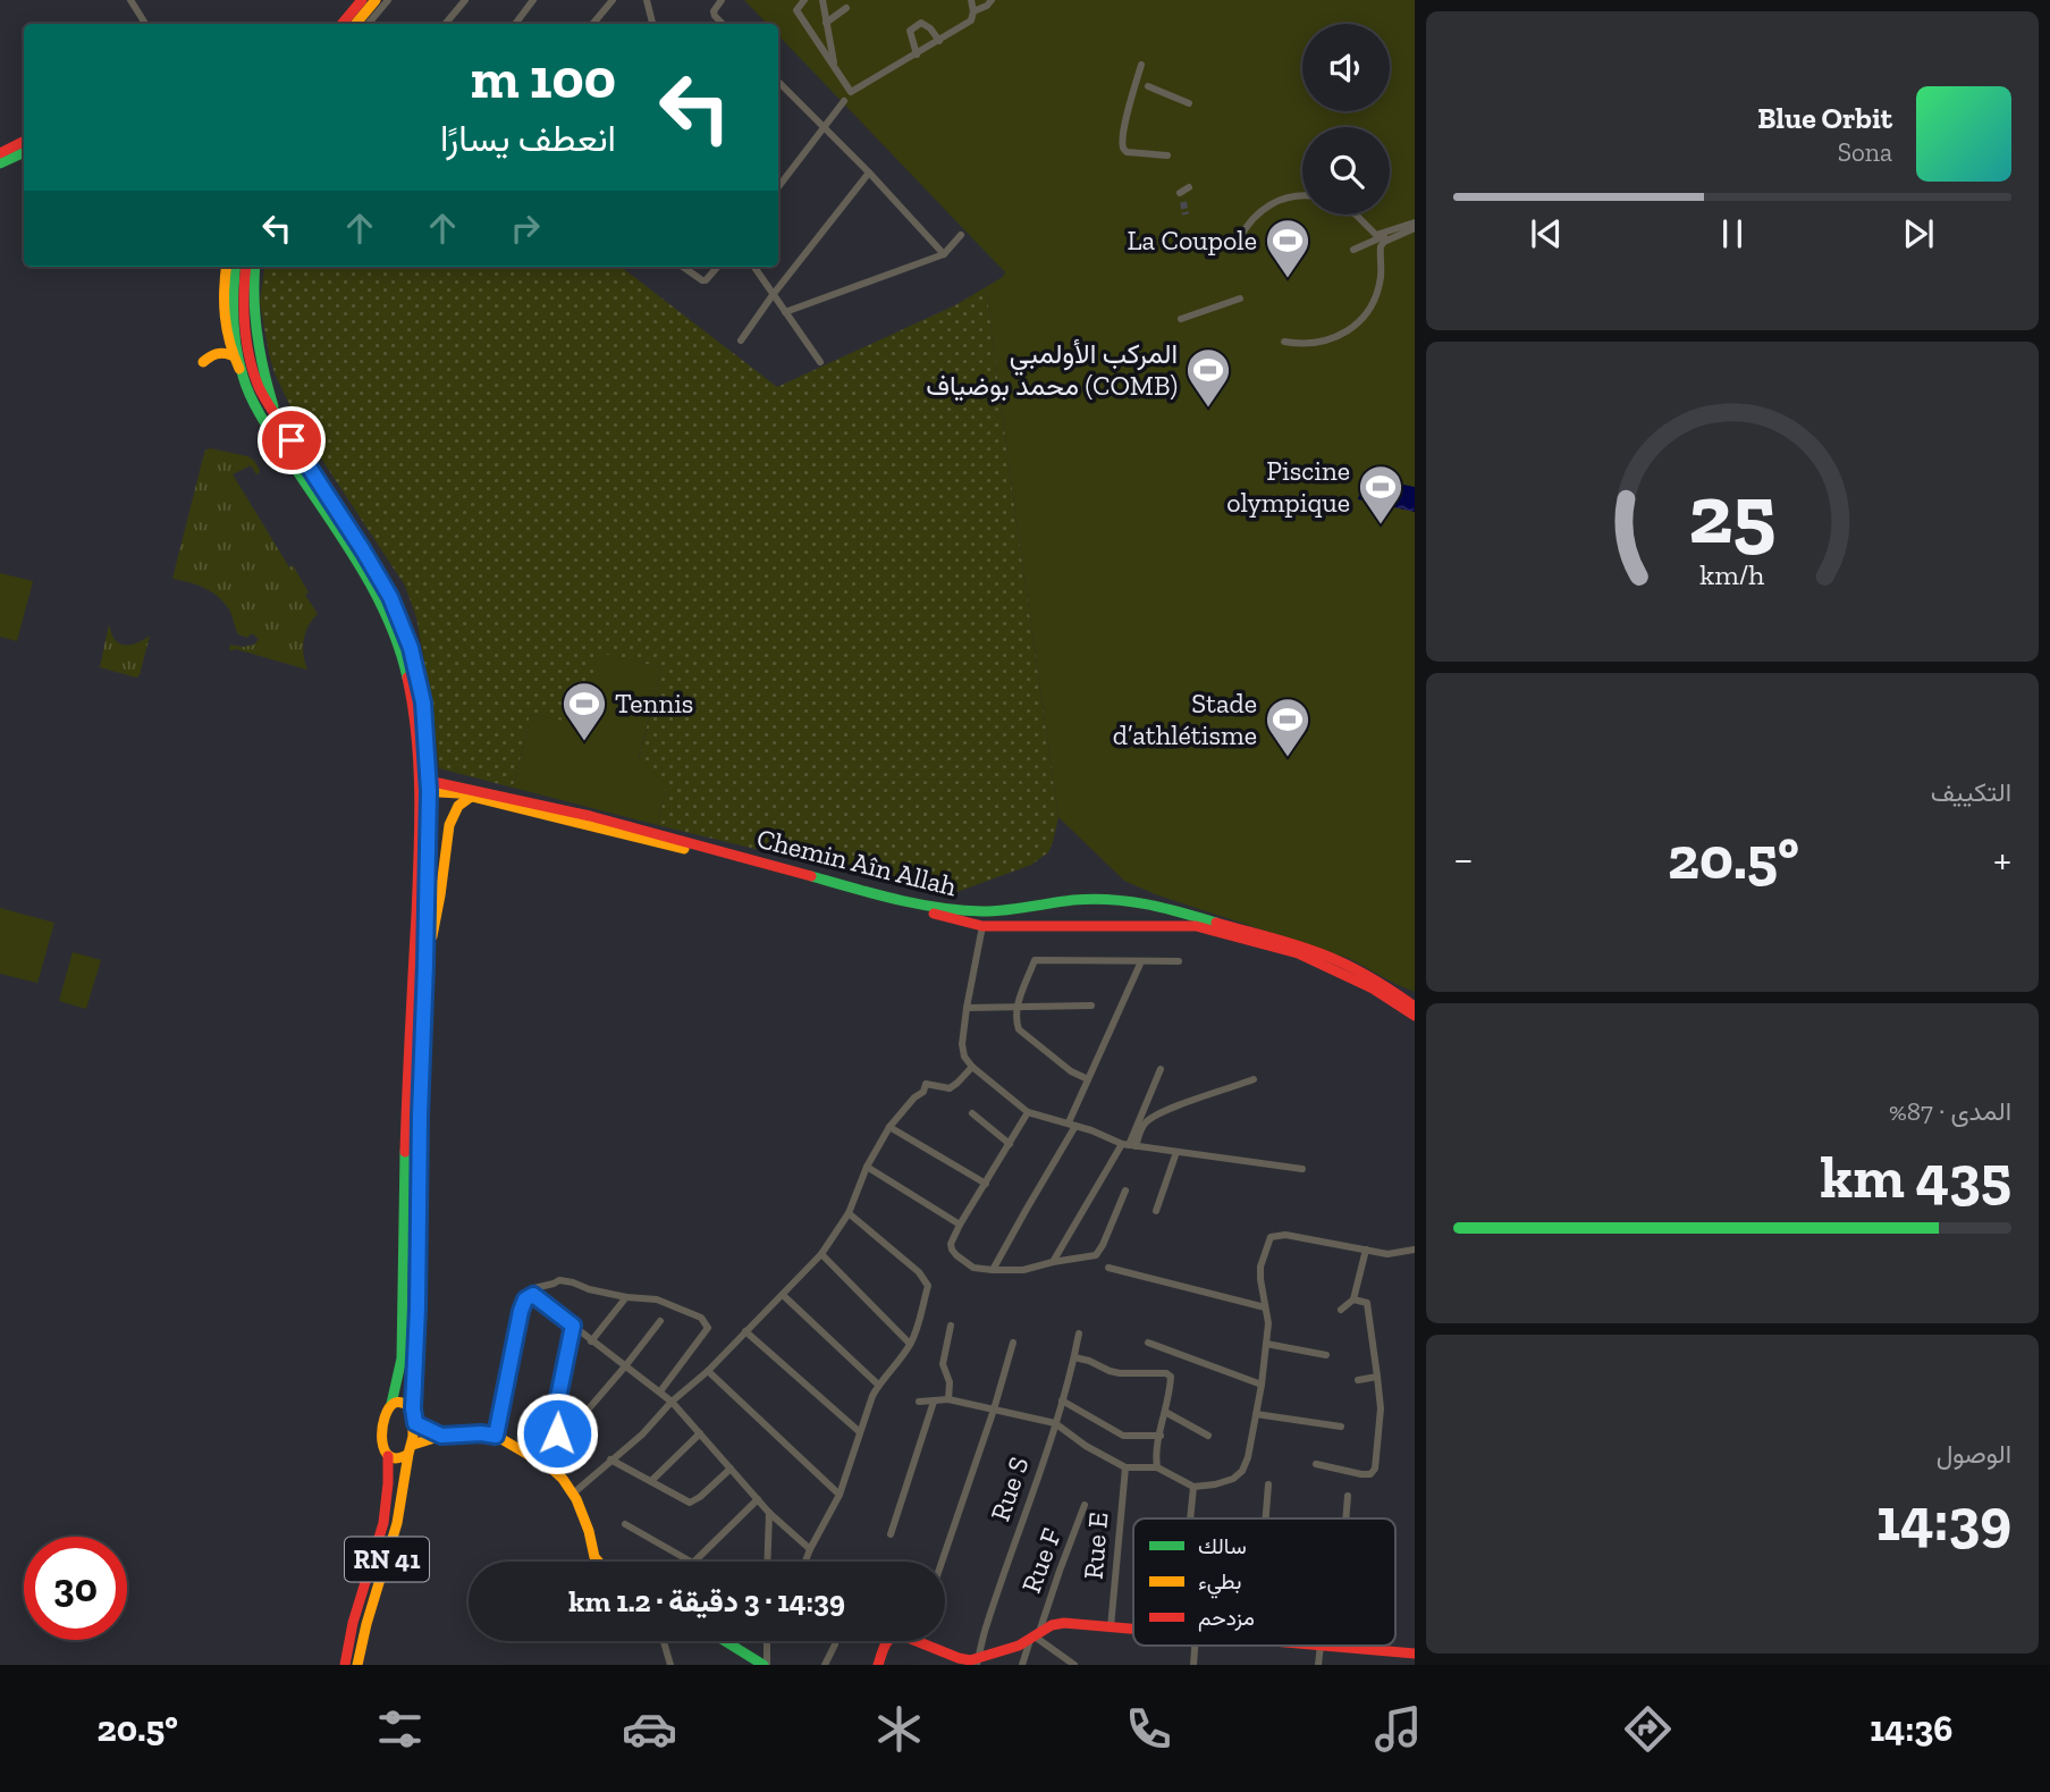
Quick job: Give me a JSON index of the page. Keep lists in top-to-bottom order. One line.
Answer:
{"streets":{"main road":["Chemin Aîn Allah","RN 41"],"street":["Rue S","Rue E","Rue F"]},"places":{"sports":["La Coupole","المركب الأولمبي محمد بوضياف (COMB)","Piscine olympique","Tennis","Stade d’athlétisme"]},"legend":["سالك","بطيء","مزدحم"],"page":{"turn":["100 m","انعطف يسارًا"],"song":["Blue Orbit","Sona"],"tile":["التكييف",["المدى · 87%","435 km"],["الوصول","14:39"]],"heat":["−","20.5°","+"],"limit":"30","trip":"14:39 · 3 دقيقة · 1.2 km","tabs":["14:36","20.5°"],"gauge":["25","km/h"]}}
